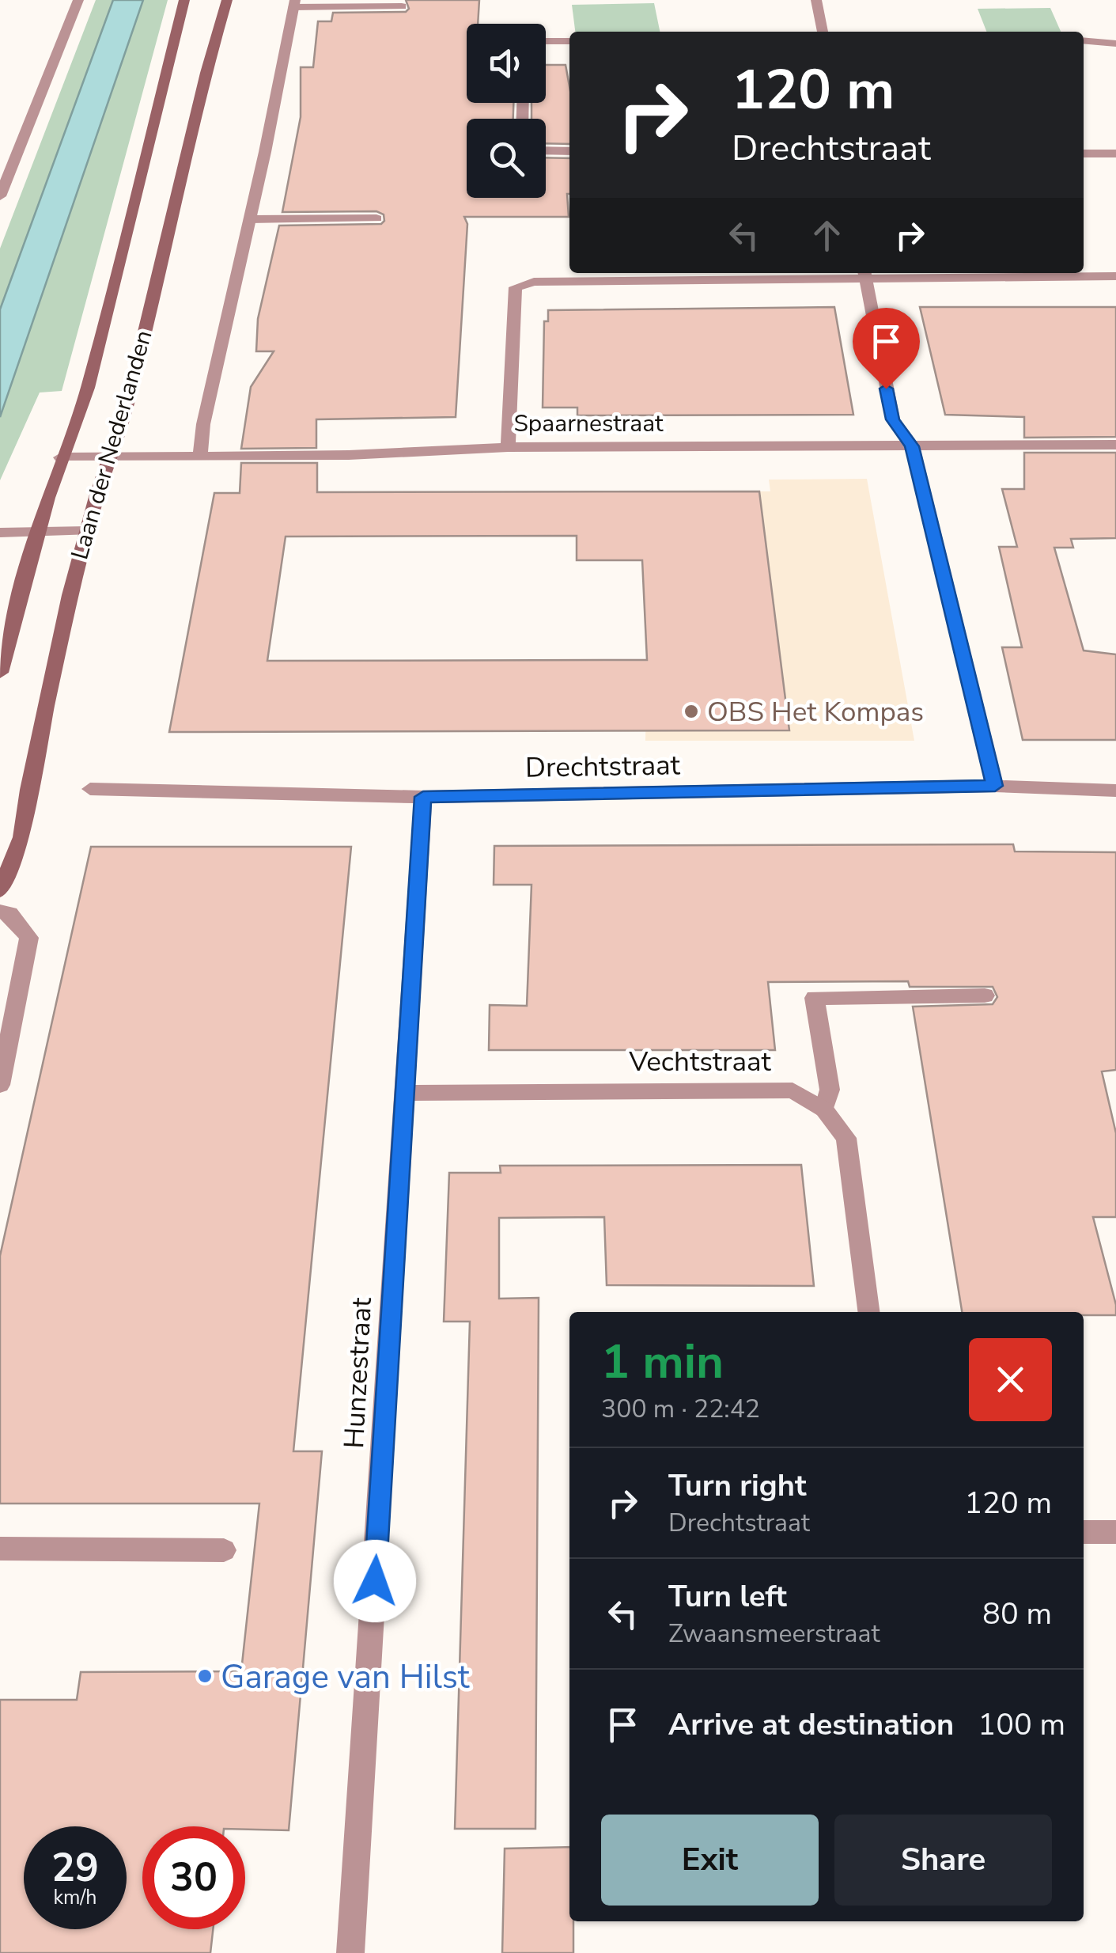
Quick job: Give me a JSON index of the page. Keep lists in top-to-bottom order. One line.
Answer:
{"streets":{"main road":["Laan der Nederlanden"],"street":["Spaarnestraat","Drechtstraat","Vechtstraat","Hunzestraat"]},"crossings":[["Spaarnestraat","Laan der Nederlanden"],["Drechtstraat","Hunzestraat"],["Vechtstraat","Hunzestraat"]],"places":["OBS Het Kompas","Garage van Hilst"],"page":{"turn":["120 m","Drechtstraat"],"heading":["1 min","300 m · 22:42"],"list":[{"name":"Turn right","note":"Drechtstraat","value":"120 m"},{"name":"Turn left","note":"Zwaansmeerstraat","value":"80 m"},{"name":"Arrive at destination","value":"100 m"}],"buttons":["Exit","Share"],"speed":"29 km/h","limit":"30"}}
